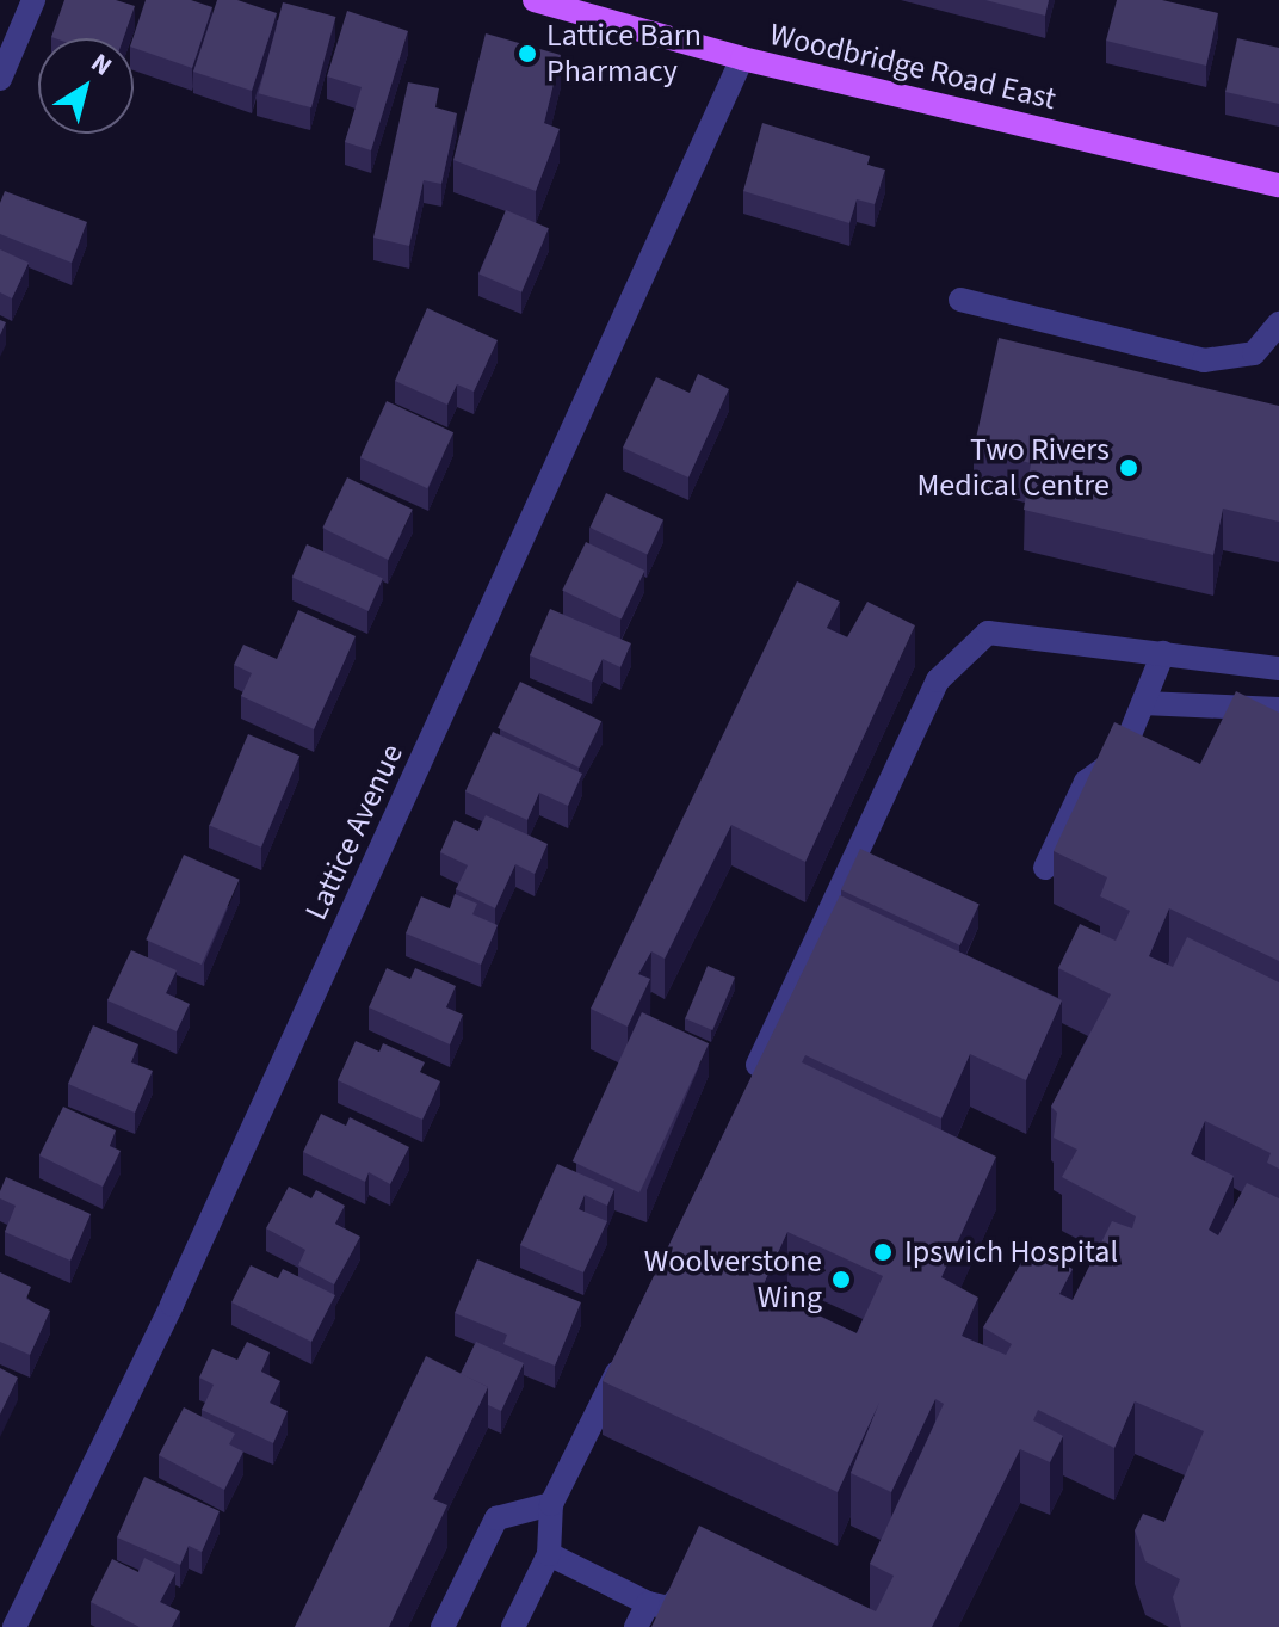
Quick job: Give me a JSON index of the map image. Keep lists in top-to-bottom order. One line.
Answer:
{"streets":{"main road":["Woodbridge Road East"],"street":["Lattice Avenue"]},"crossings":[["Woodbridge Road East","Lattice Avenue"]],"places":["Lattice Barn Pharmacy","Two Rivers Medical Centre","Ipswich Hospital","Woolverstone Wing"],"north":"top right"}
